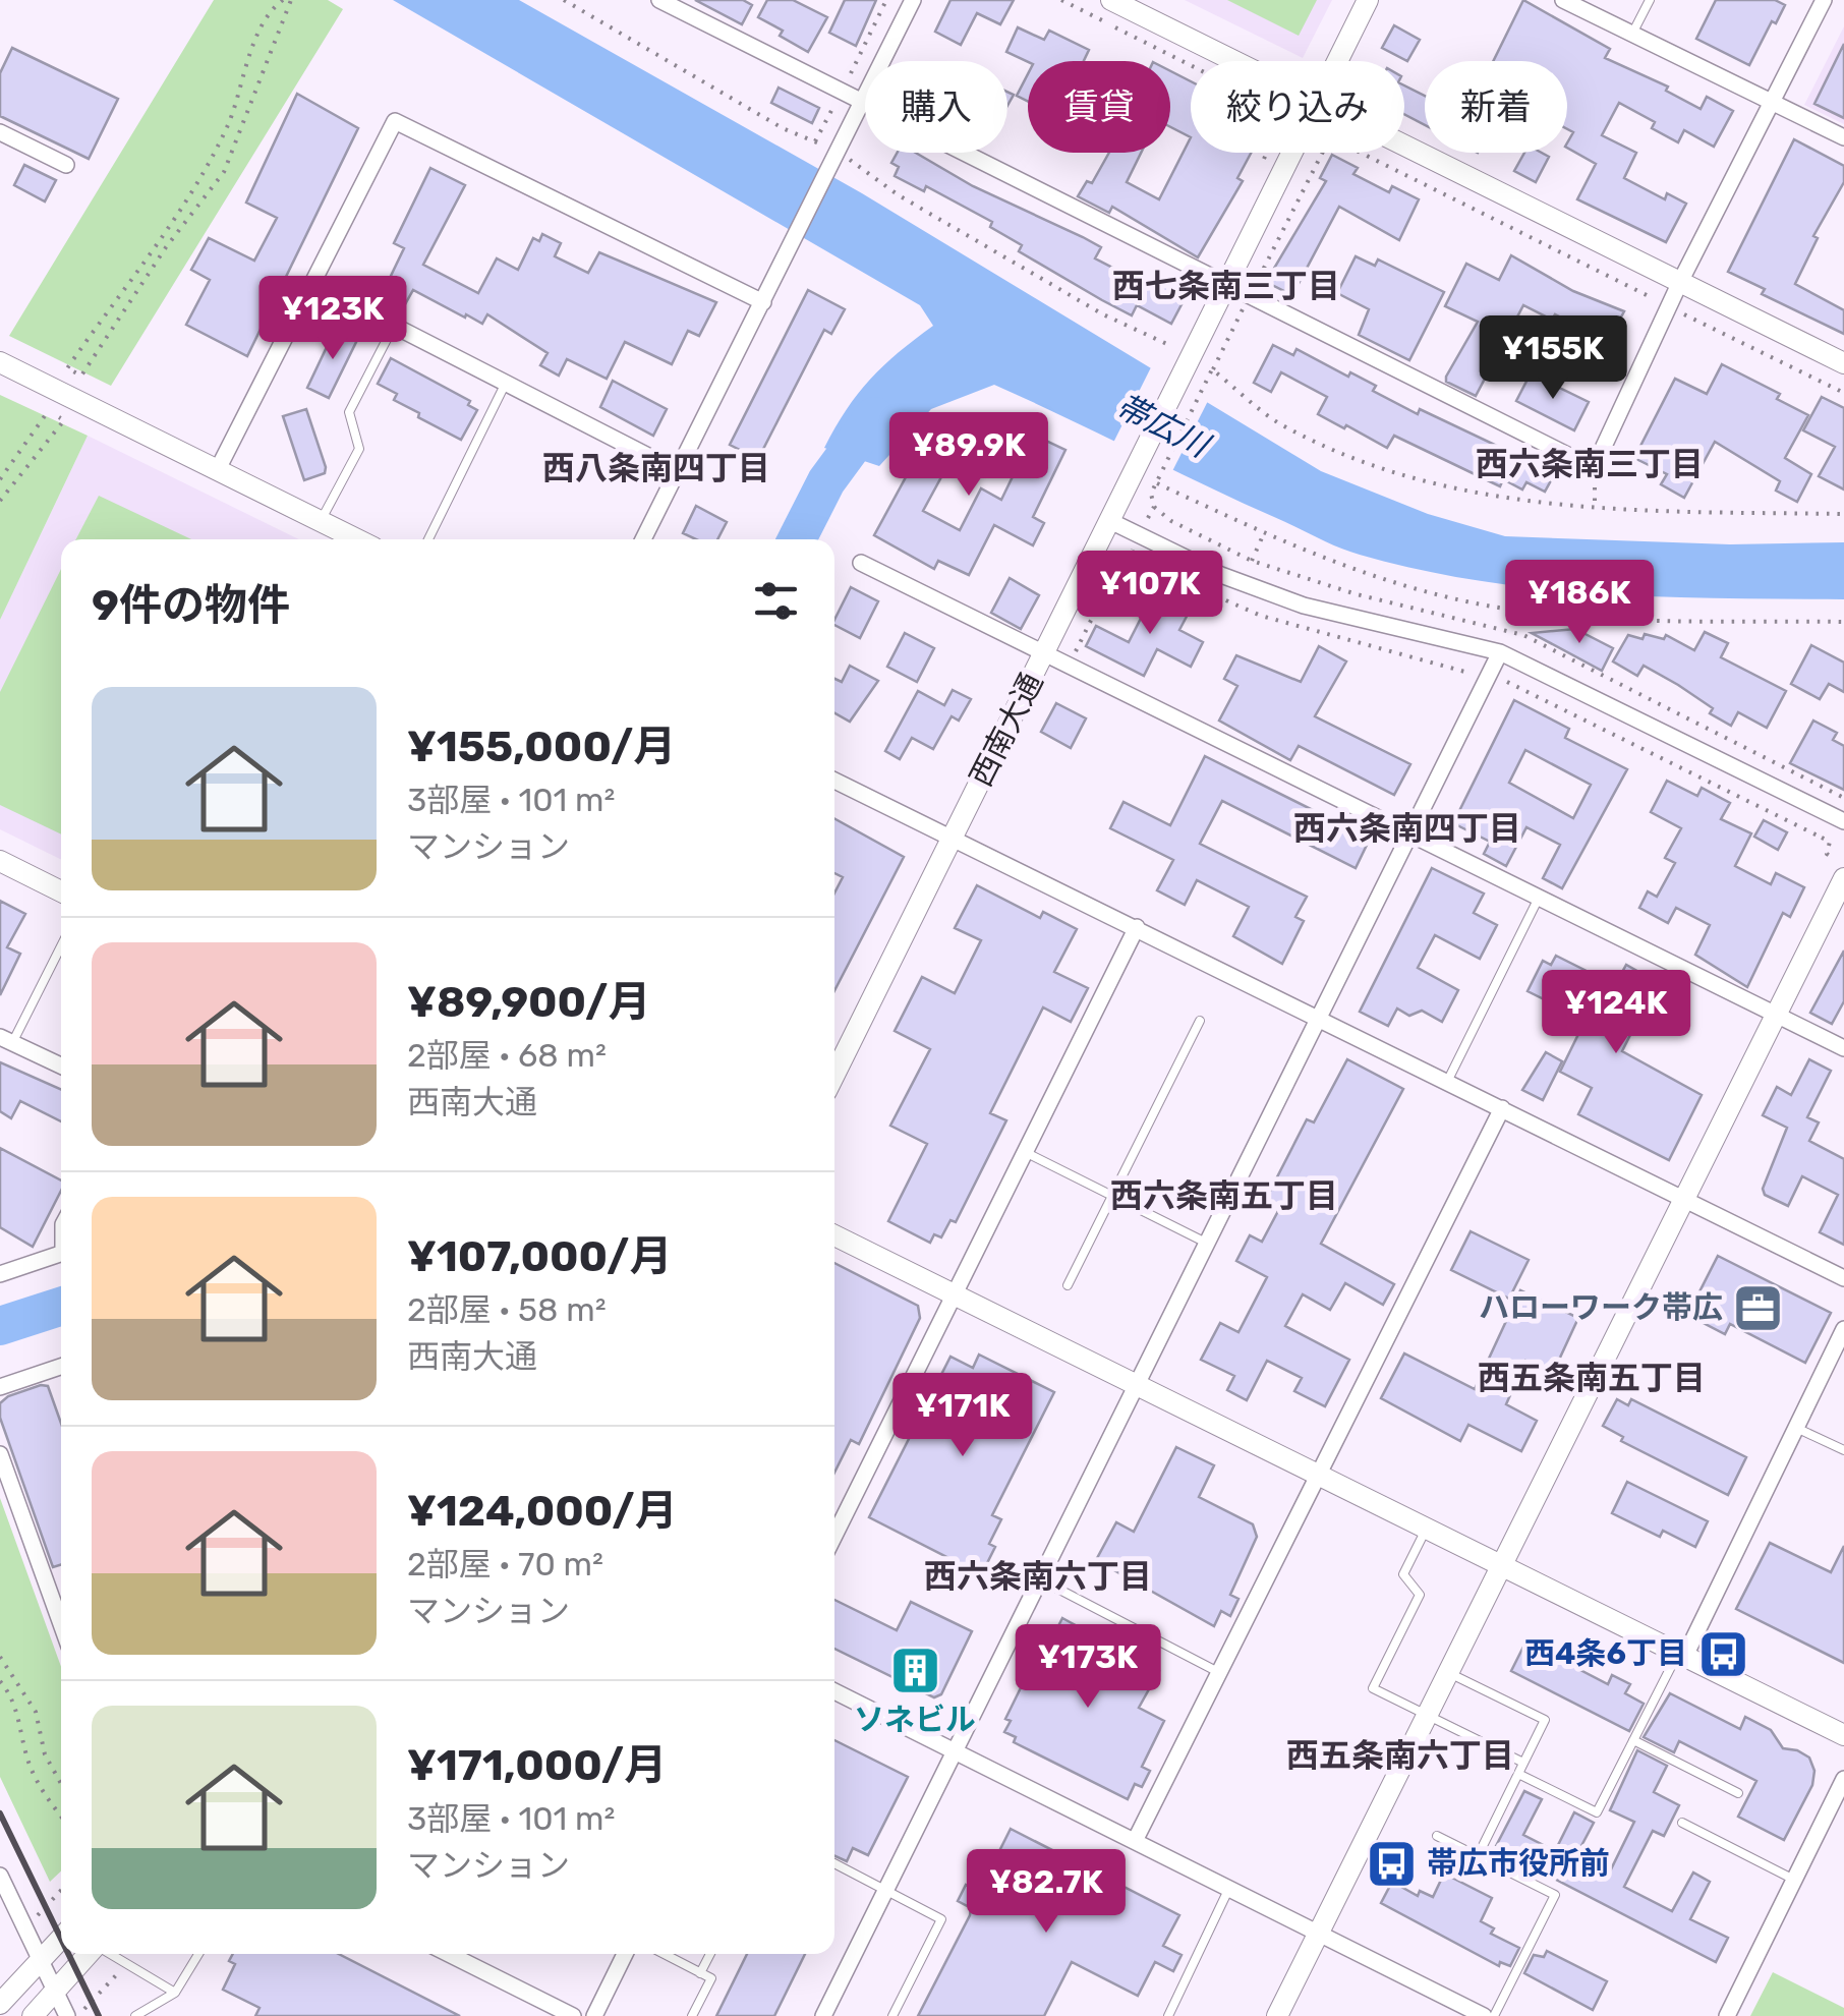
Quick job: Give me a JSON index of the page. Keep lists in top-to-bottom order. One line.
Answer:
{"streets":{"street":["西南大通"]},"districts":["西七条南三丁目","西六条南三丁目","西八条南四丁目","西六条南四丁目","西六条南五丁目","西五条南五丁目","西六条南六丁目","西五条南六丁目"],"water":["帯広川"],"places":{"office":["ハローワーク帯広"],"bus stop":["西4条6丁目","帯広市役所前"],"building":["ソネビル"]},"page":{"chip":["購入","賃貸","絞り込み","新着"],"price":["¥123K","¥155K","¥89.9K","¥107K","¥186K","¥124K","¥171K","¥173K","¥82.7K"],"heading":"9件の物件","list":[{"name":"¥155,000/月","note":"3部屋 · 101 m² · マンション"},{"name":"¥89,900/月","note":"2部屋 · 68 m² · 西南大通"},{"name":"¥107,000/月","note":"2部屋 · 58 m² · 西南大通"},{"name":"¥124,000/月","note":"2部屋 · 70 m² · マンション"},{"name":"¥171,000/月","note":"3部屋 · 101 m² · マンション"}]}}
